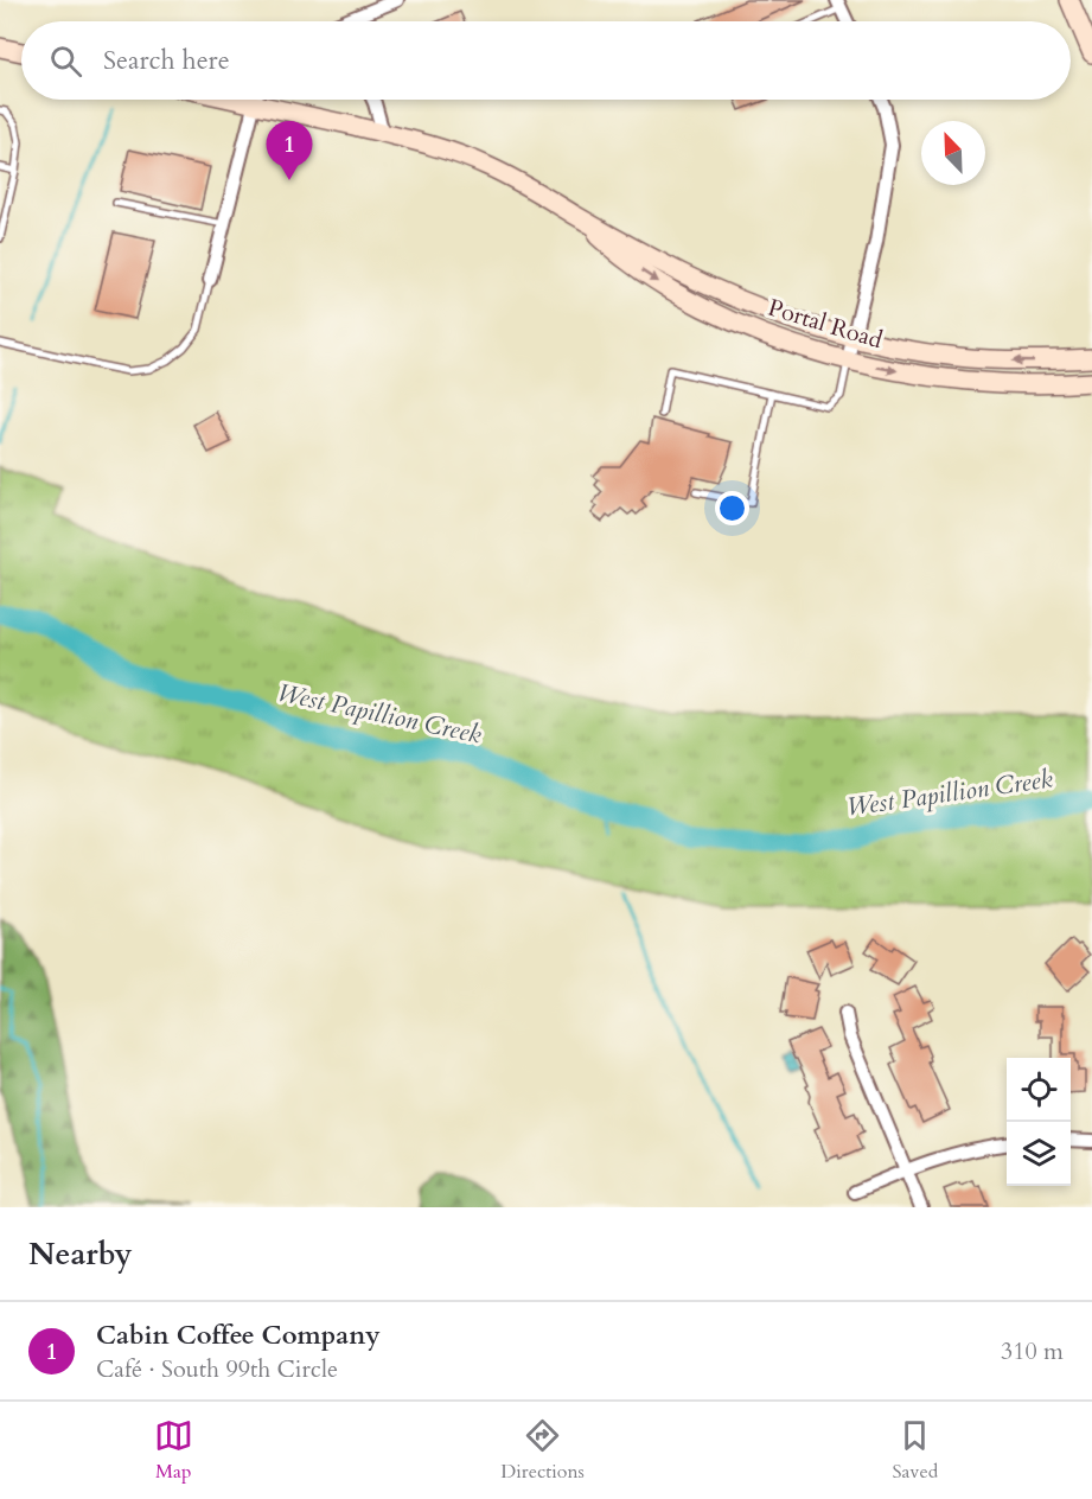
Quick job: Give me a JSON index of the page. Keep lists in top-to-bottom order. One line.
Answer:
{"streets":{"main road":["Portal Road"]},"water":["West Papillion Creek"],"north":"top left","page":{"search":"Search here","pins":"1","heading":"Nearby","list":[{"mark":"1","name":"Cabin Coffee Company","note":"Café · South 99th Circle","value":"310 m"}],"nav":["Map","Directions","Saved"]}}
